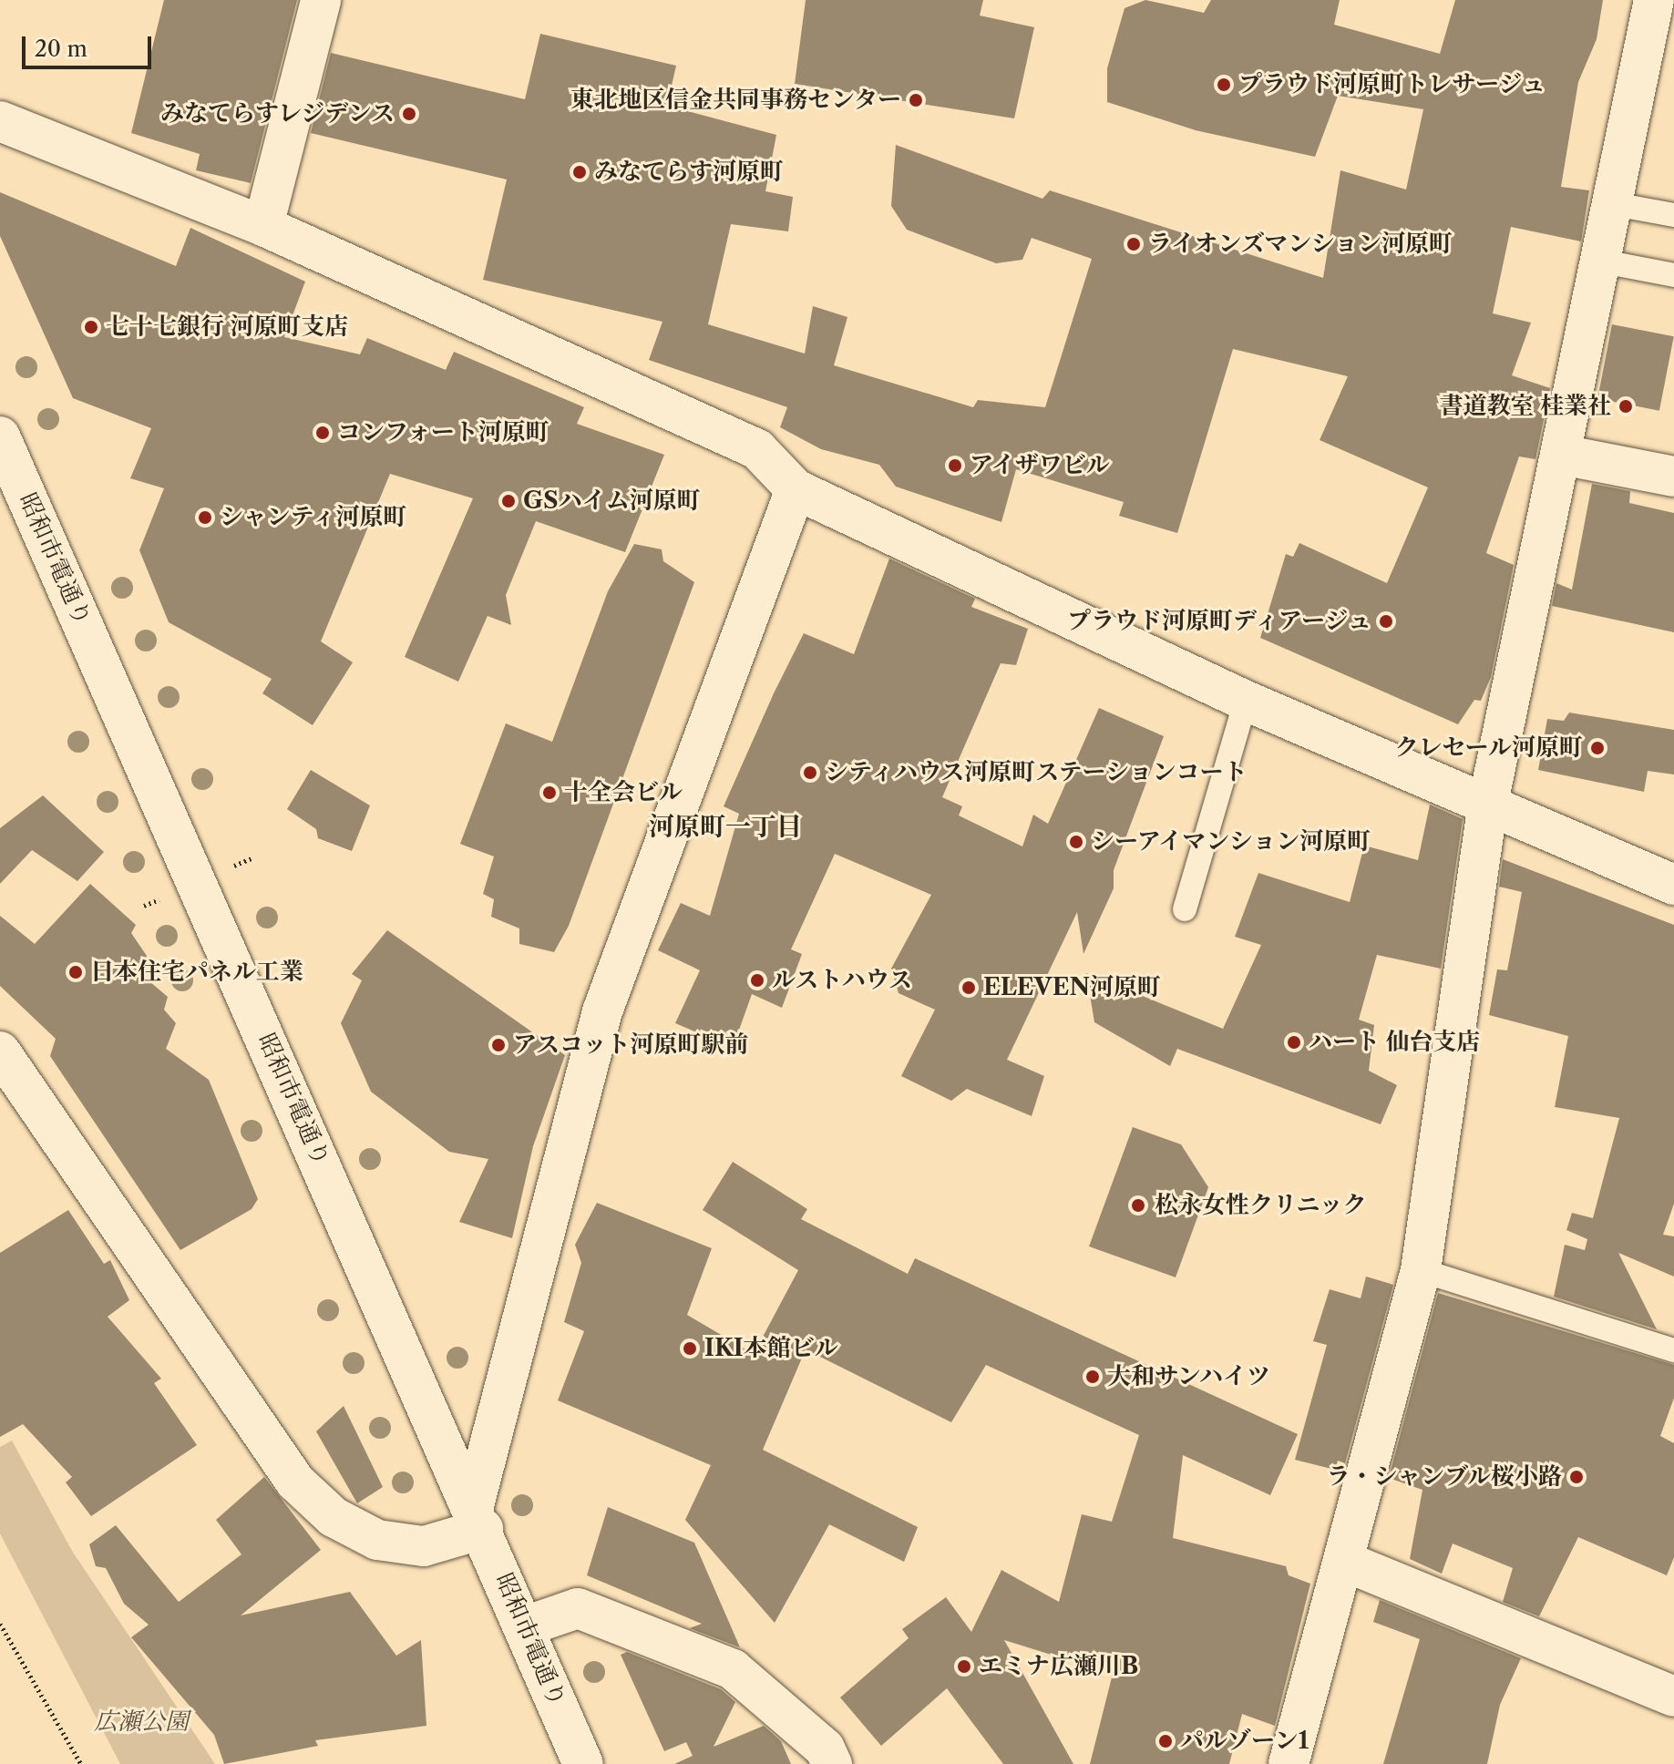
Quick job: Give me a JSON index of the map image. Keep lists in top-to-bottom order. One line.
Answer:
{"streets":{"street":["昭和市電通り"]},"districts":["河原町一丁目"],"parks":["広瀬公園"],"places":["プラウド河原町トレサージュ","東北地区信金共同事務センター","みなてらすレジデンス","みなてらす河原町","ライオンズマンション河原町","七十七銀行 河原町支店","書道教室 桂業社","コンフォート河原町","アイザワビル","GSハイム河原町","シャンティ河原町","プラウド河原町ディアージュ","クレセール河原町","シティハウス河原町ステーションコート","十全会ビル","シーアイマンション河原町","日本住宅パネル工業","ルストハウス","ELEVEN河原町","ハート 仙台支店","アスコット河原町駅前","松永女性クリニック","IKI本館ビル","大和サンハイツ","ラ・シャンブル桜小路","エミナ広瀬川B","パルゾーン1"],"scale_bar":"20 m"}
